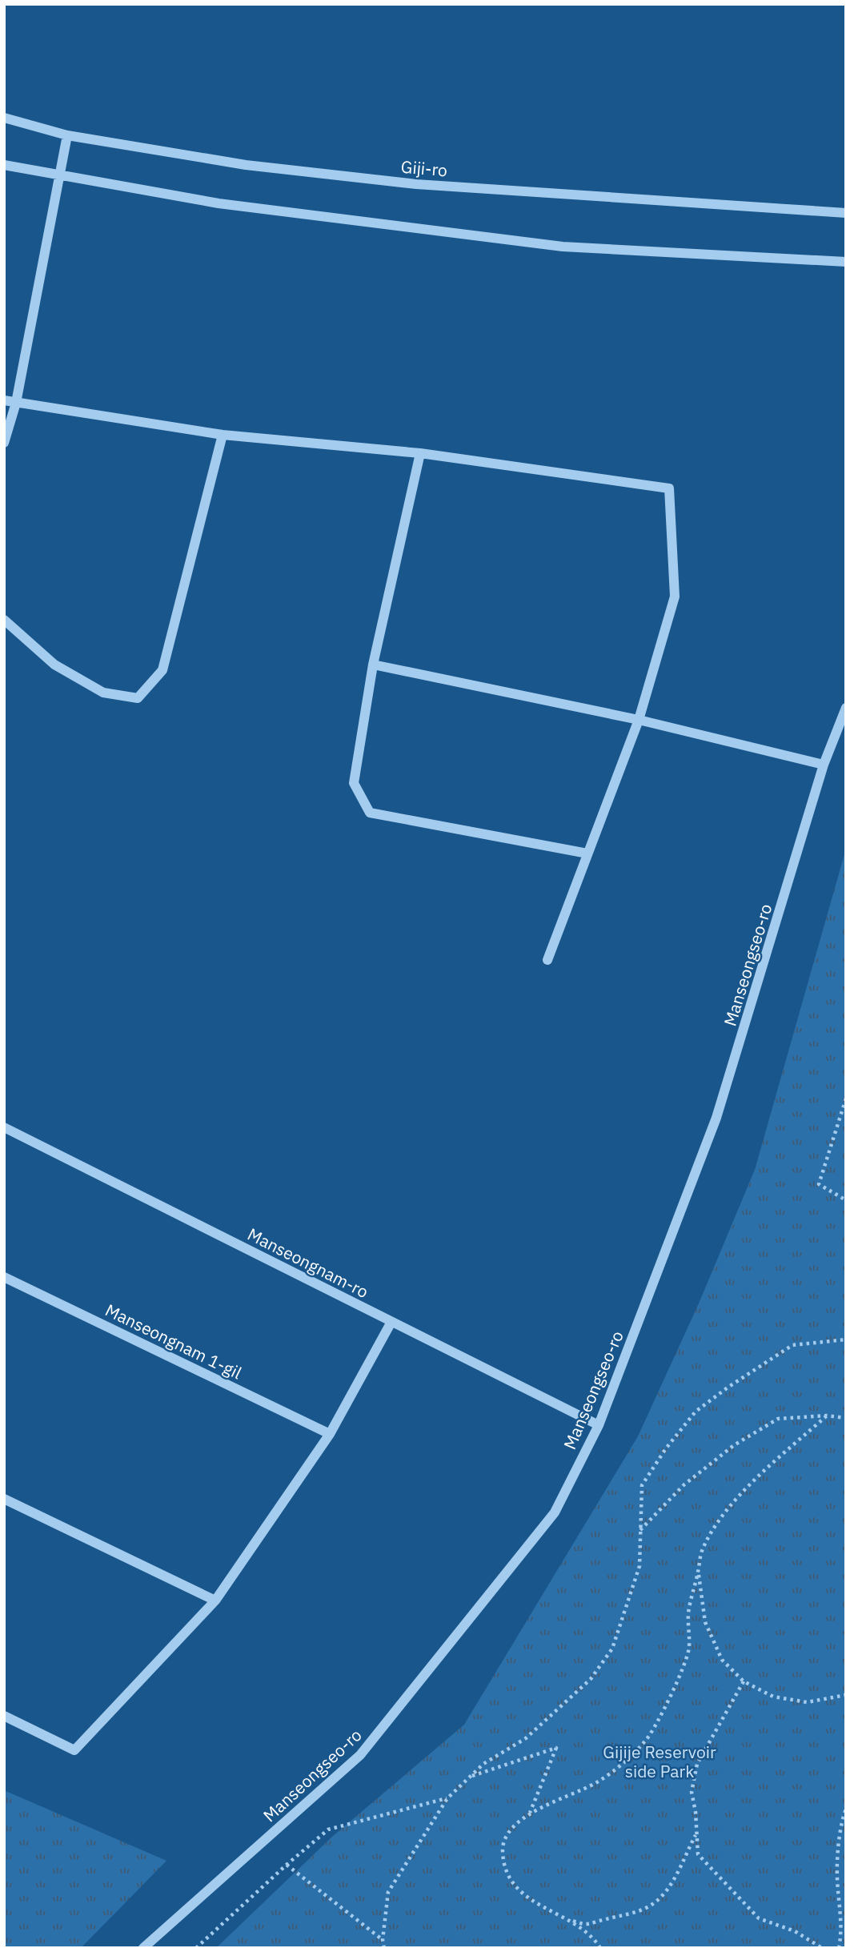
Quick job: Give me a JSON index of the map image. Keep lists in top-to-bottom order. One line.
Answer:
{"streets":{"street":["Giji-ro","Manseongseo-ro","Manseongnam-ro","Manseongnam 1-gil"]},"crossings":[["Manseongseo-ro","Manseongnam-ro"]],"parks":["Gijije Reservoir side Park"]}
